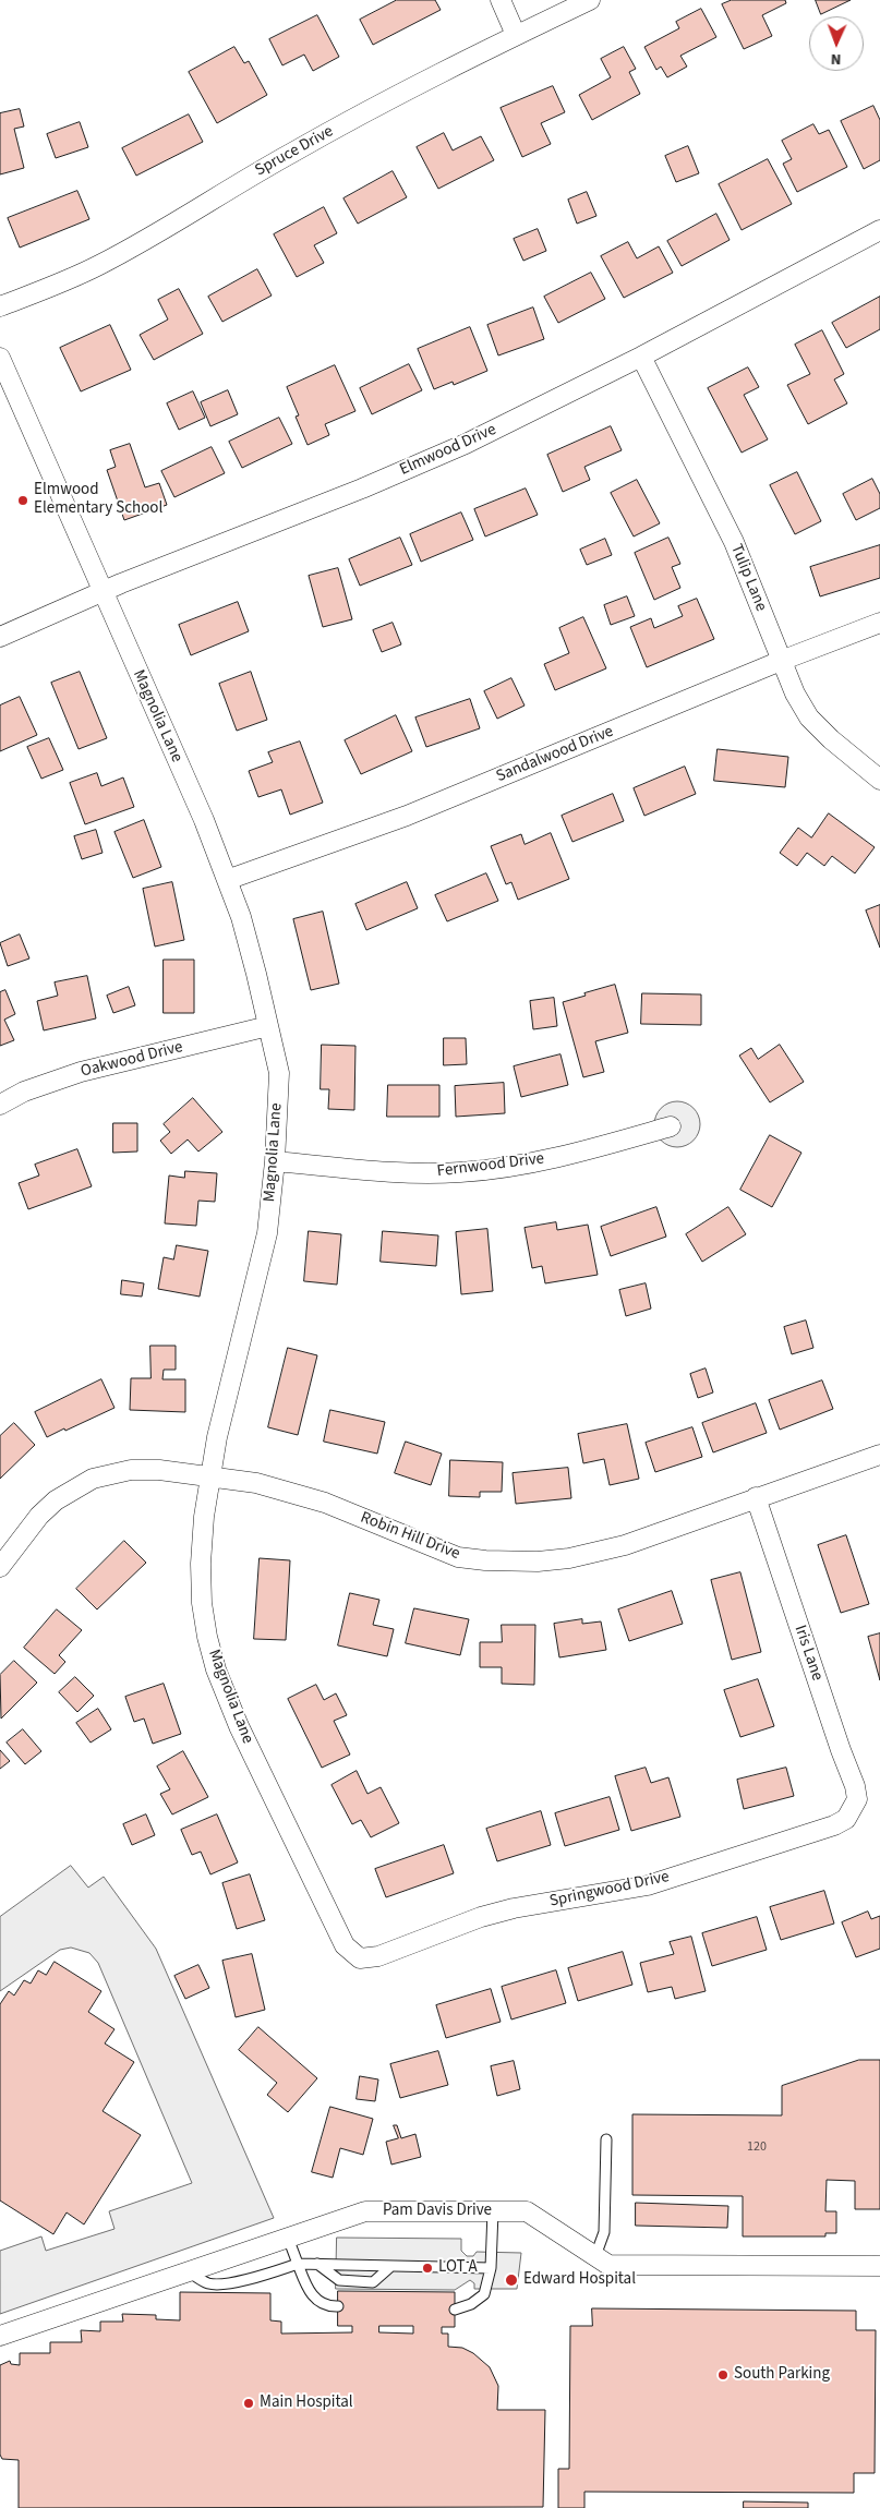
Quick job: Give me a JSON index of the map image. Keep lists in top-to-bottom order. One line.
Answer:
{"streets":{"street":["Spruce Drive","Elmwood Drive","Tulip Lane","Magnolia Lane","Sandalwood Drive","Oakwood Drive","Fernwood Drive","Robin Hill Drive","Iris Lane","Springwood Drive","Pam Davis Drive"]},"crossings":[["Elmwood Drive","Tulip Lane"],["Elmwood Drive","Magnolia Lane"],["Tulip Lane","Sandalwood Drive"],["Magnolia Lane","Sandalwood Drive"],["Magnolia Lane","Oakwood Drive"],["Magnolia Lane","Fernwood Drive"],["Magnolia Lane","Robin Hill Drive"],["Magnolia Lane","Springwood Drive"],["Robin Hill Drive","Iris Lane"],["Iris Lane","Springwood Drive"]],"places":["Elmwood Elementary School","LOT A","Edward Hospital","South Parking","Main Hospital"],"house_numbers":["120"],"north":"bottom"}
